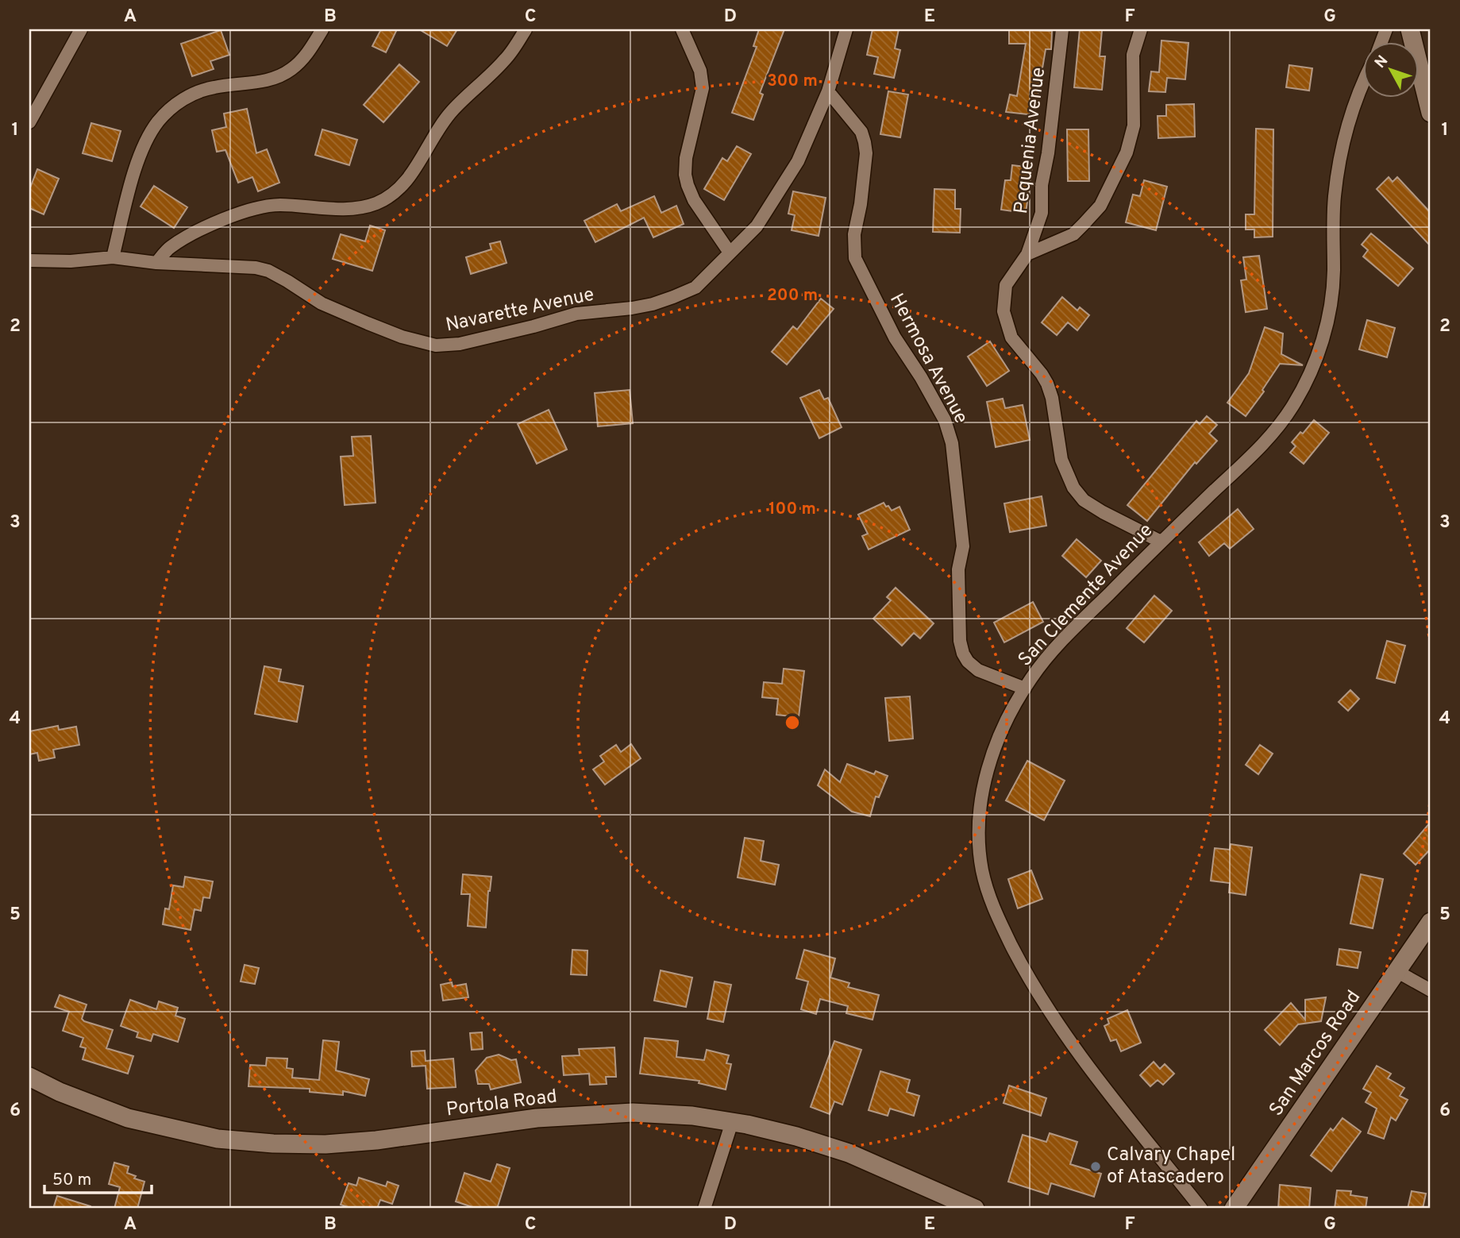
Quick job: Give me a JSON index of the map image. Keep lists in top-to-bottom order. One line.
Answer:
{"streets":{"street":["Pequenia Avenue","Navarette Avenue","Hermosa Avenue","San Clemente Avenue","San Marcos Road","Portola Road"]},"crossings":[["Pequenia Avenue","San Clemente Avenue"],["Navarette Avenue","Hermosa Avenue"],["Hermosa Avenue","San Clemente Avenue"]],"places":["Calvary Chapel of Atascadero"],"scale_bar":"50 m","north":"top left","grid":{"columns":["A","B","C","D","E","F","G"],"rows":["1","2","3","4","5","6"]},"rings":["300 m","200 m","100 m"]}
